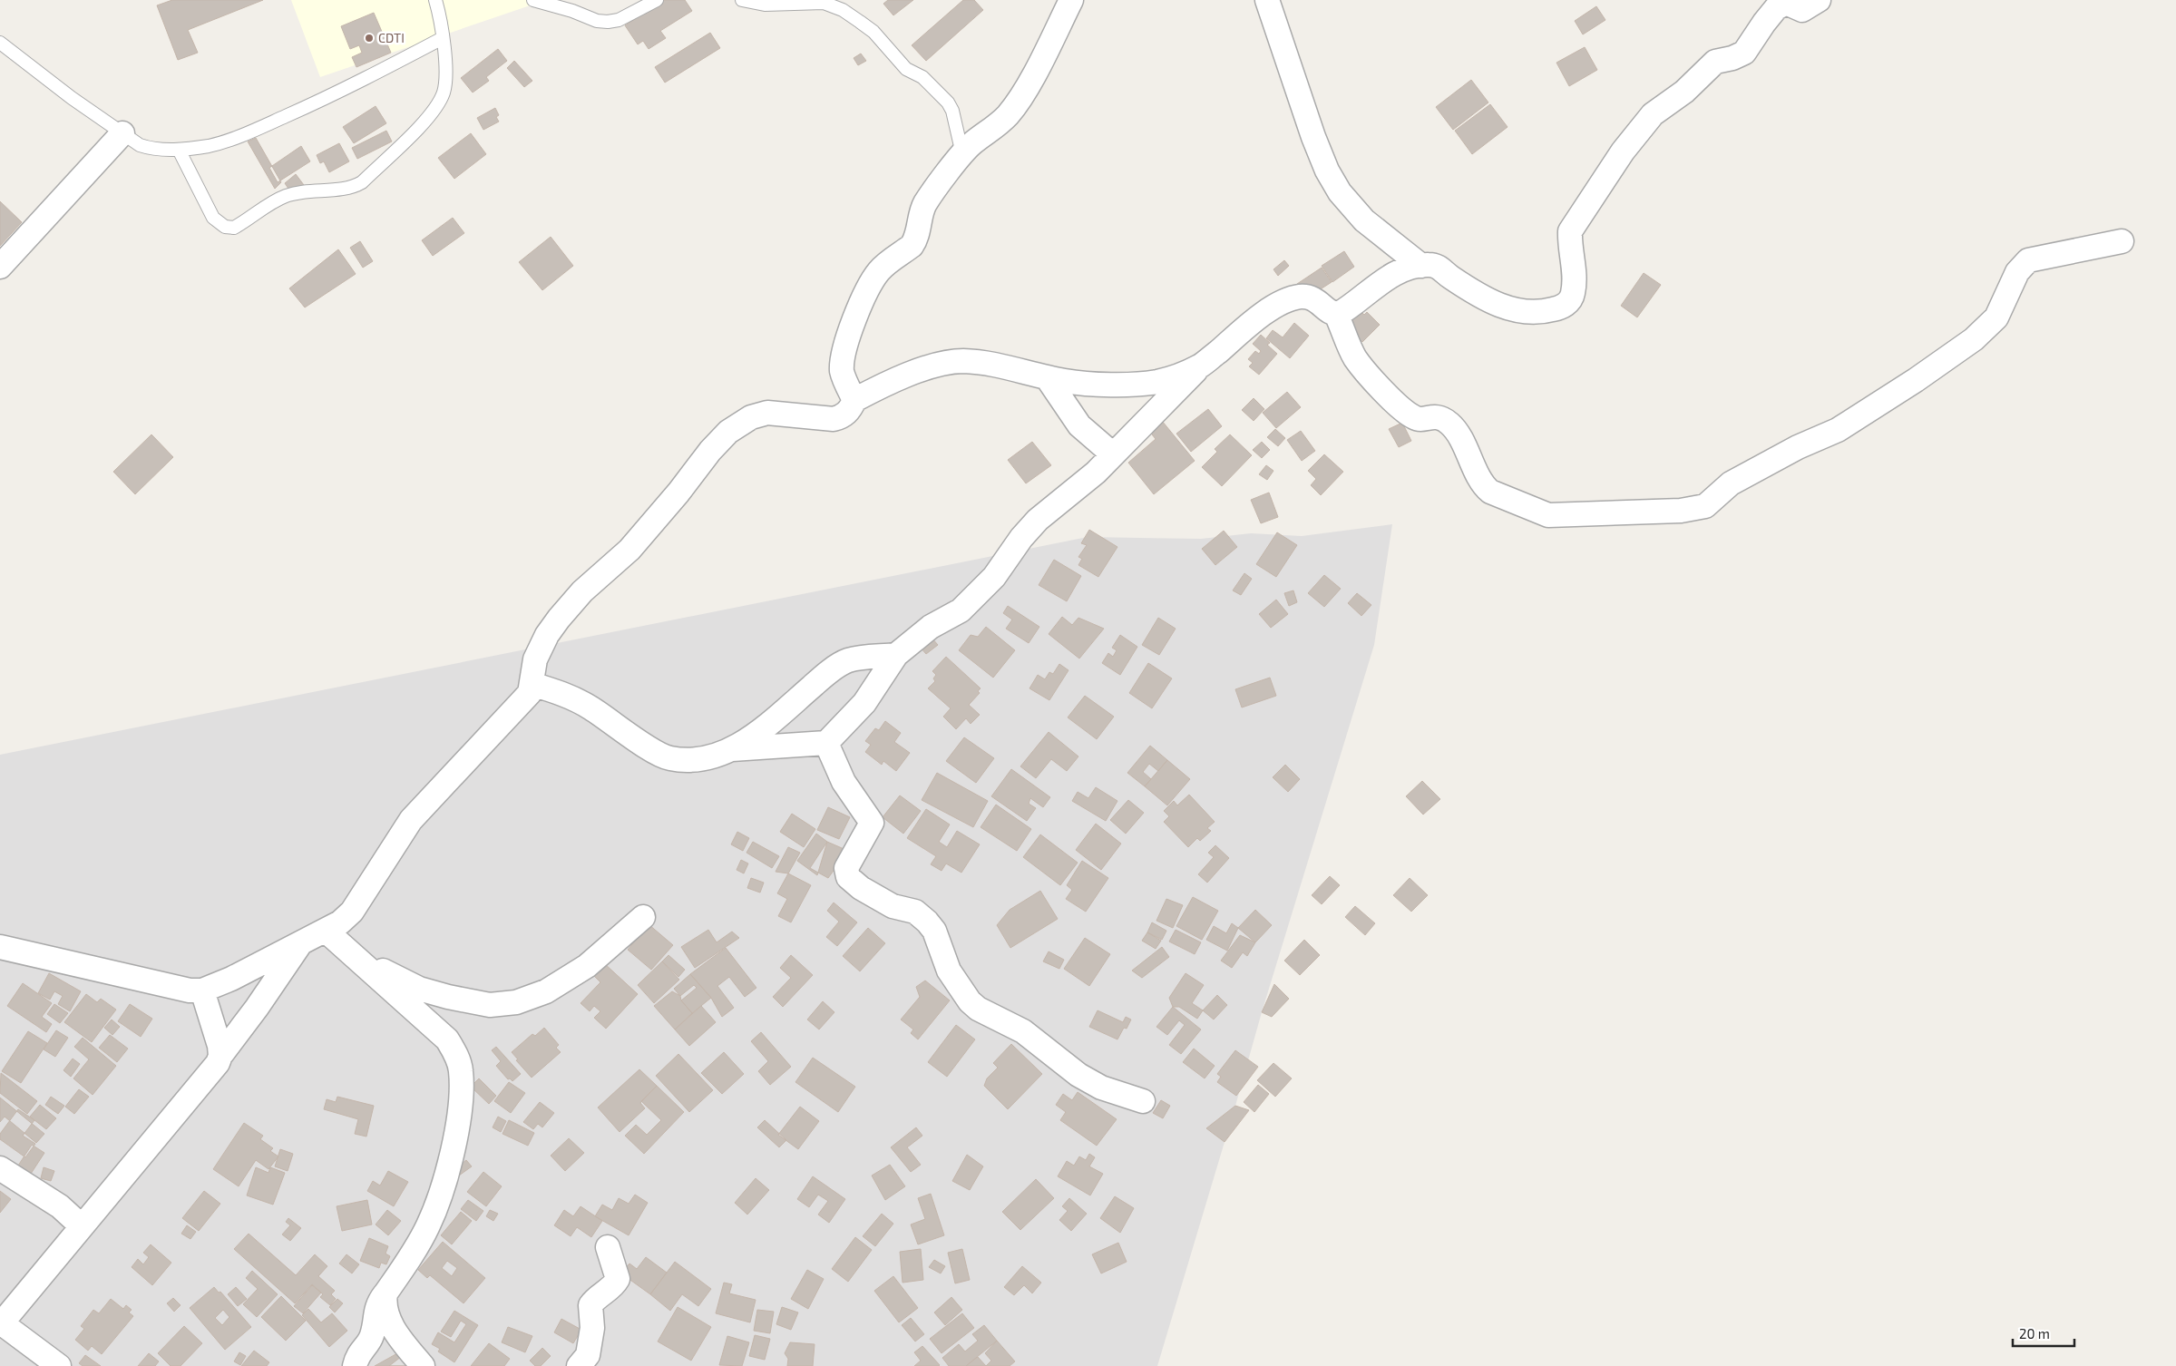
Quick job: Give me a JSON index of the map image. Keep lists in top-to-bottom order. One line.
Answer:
{"places":["CDTI"],"scale_bar":"20 m"}
